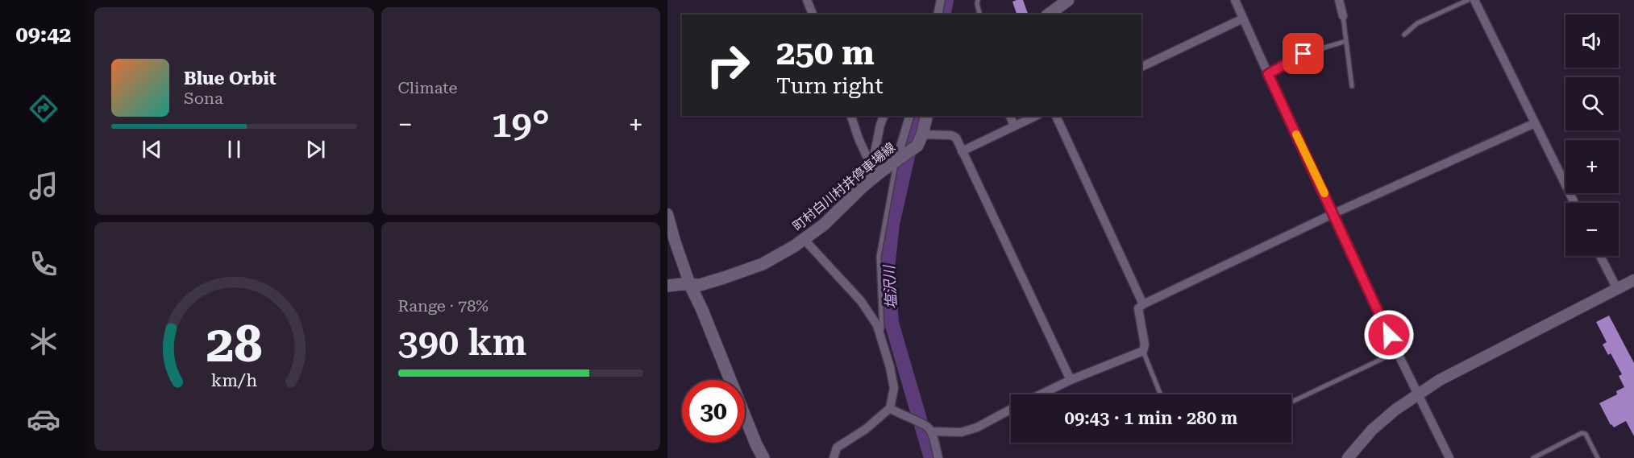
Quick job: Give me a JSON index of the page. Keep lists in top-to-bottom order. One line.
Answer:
{"streets":{"main road":["町村白川村井停車場線"]},"water":["塩沢川"],"page":{"tabs":"09:42","tile":["Climate",["Range · 78%","390 km"]],"map_buttons":["+","−"],"turn":["250 m","Turn right"],"song":["Blue Orbit","Sona"],"heat":["−","19°","+"],"limit":"30","trip":"09:43 · 1 min · 280 m","gauge":["28","km/h"]}}
